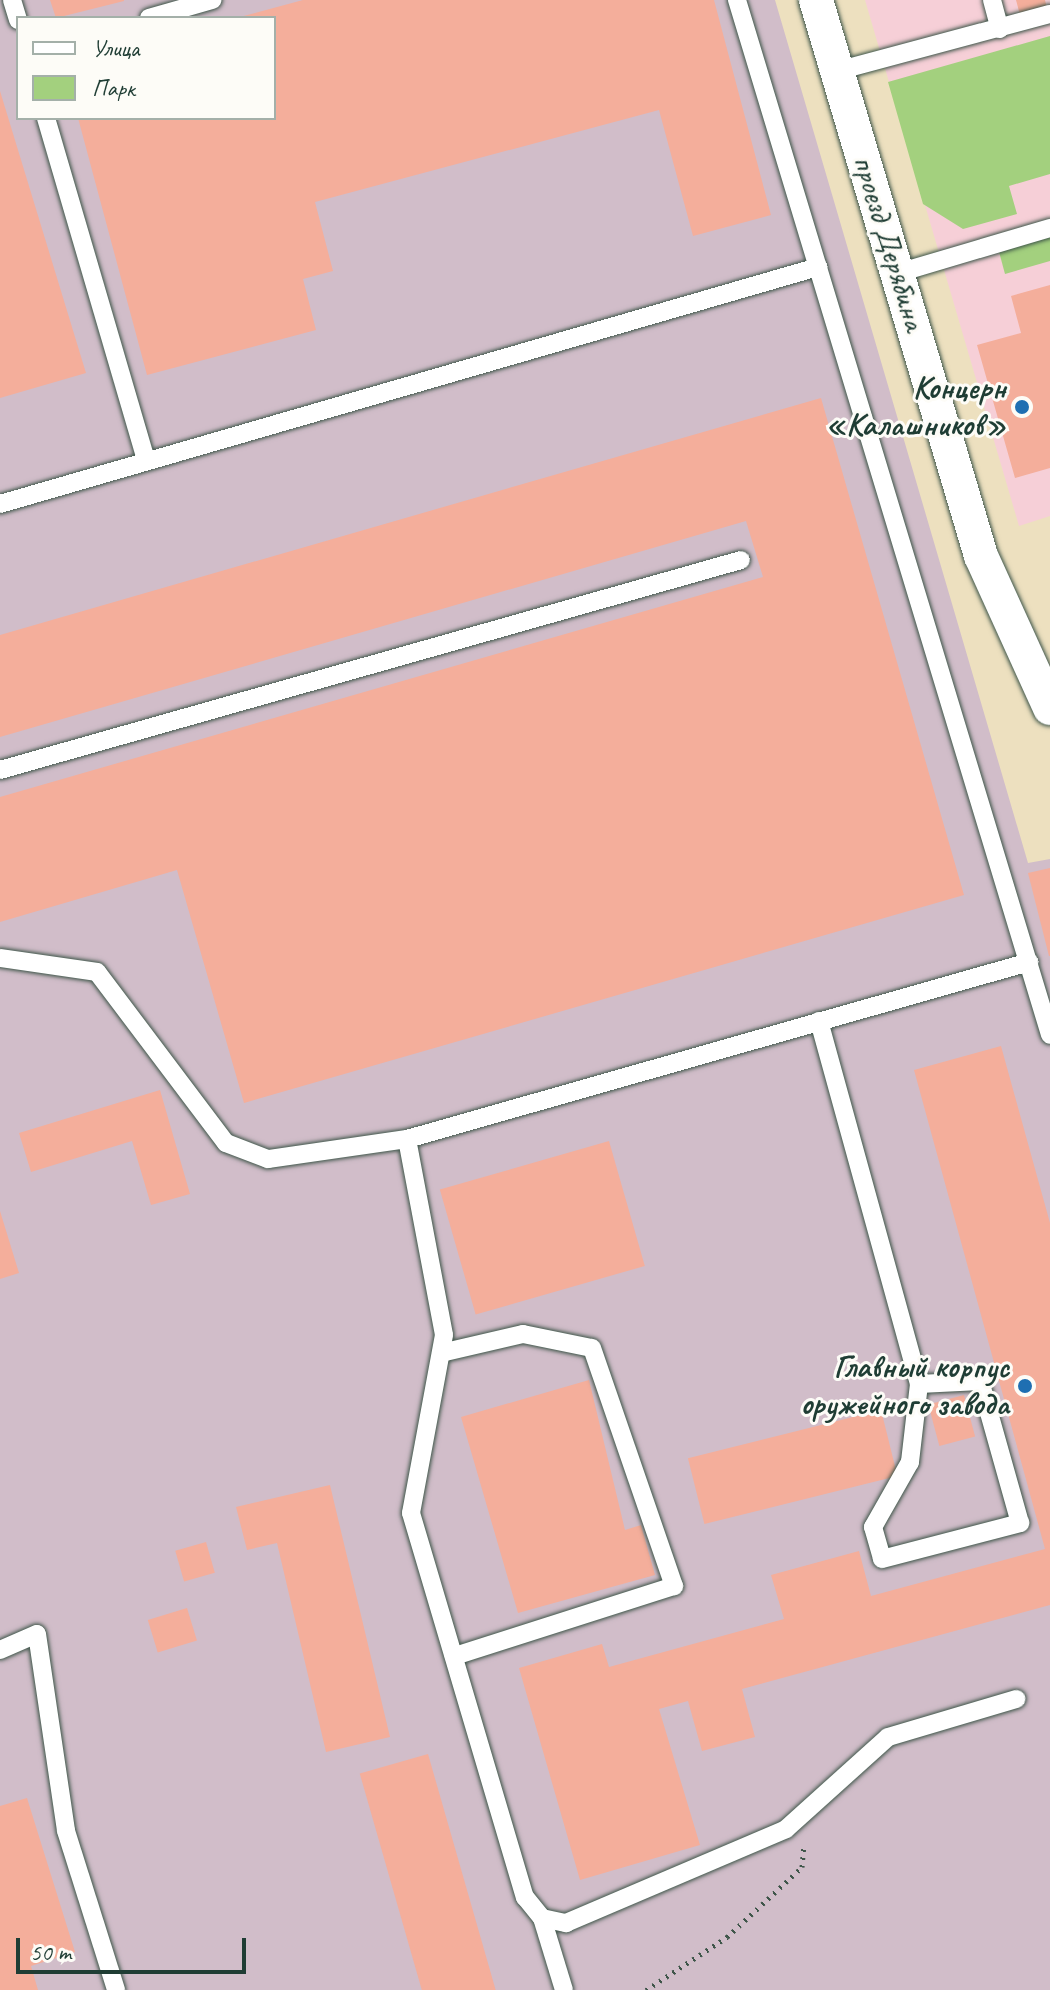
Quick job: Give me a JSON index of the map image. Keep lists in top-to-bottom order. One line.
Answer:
{"streets":{"street":["проезд Дерябина"]},"places":["Концерн «Калашников»","Главный корпус оружейного завода"],"legend":["Улица","Парк"],"scale_bar":"50 m"}
